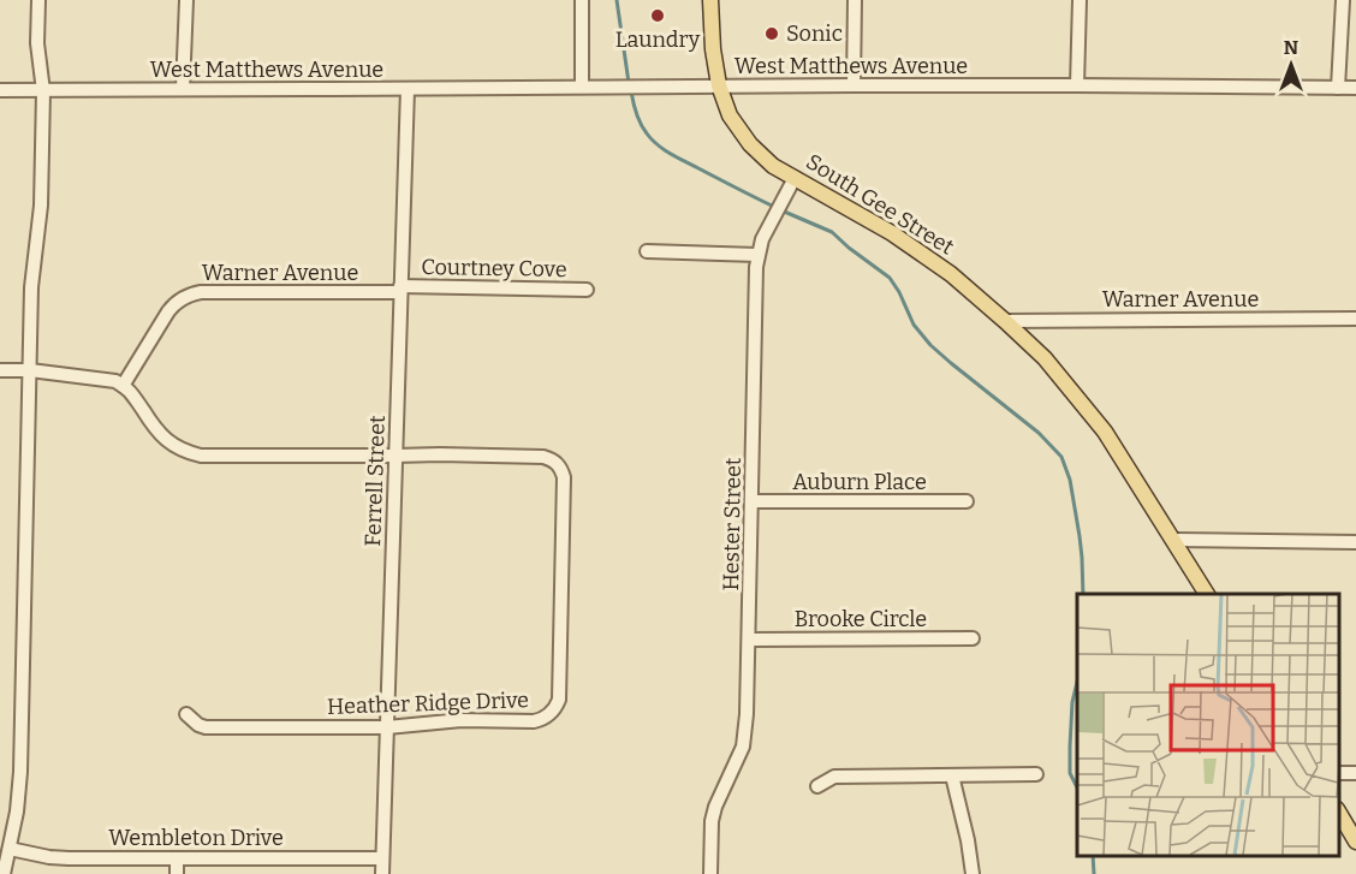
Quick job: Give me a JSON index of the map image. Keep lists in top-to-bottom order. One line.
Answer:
{"streets":{"main road":["South Gee Street"],"street":["West Matthews Avenue","Courtney Cove","Warner Avenue","Ferrell Street","Auburn Place","Hester Street","Brooke Circle","Heather Ridge Drive","Wembleton Drive"]},"crossings":[["West Matthews Avenue","South Gee Street"],["West Matthews Avenue","Ferrell Street"],["South Gee Street","Warner Avenue"],["South Gee Street","Hester Street"],["Courtney Cove","Warner Avenue"],["Courtney Cove","Ferrell Street"],["Warner Avenue","Ferrell Street"],["Ferrell Street","Heather Ridge Drive"],["Ferrell Street","Wembleton Drive"],["Auburn Place","Hester Street"],["Hester Street","Brooke Circle"]],"places":["Laundry","Sonic"],"north":"top"}
